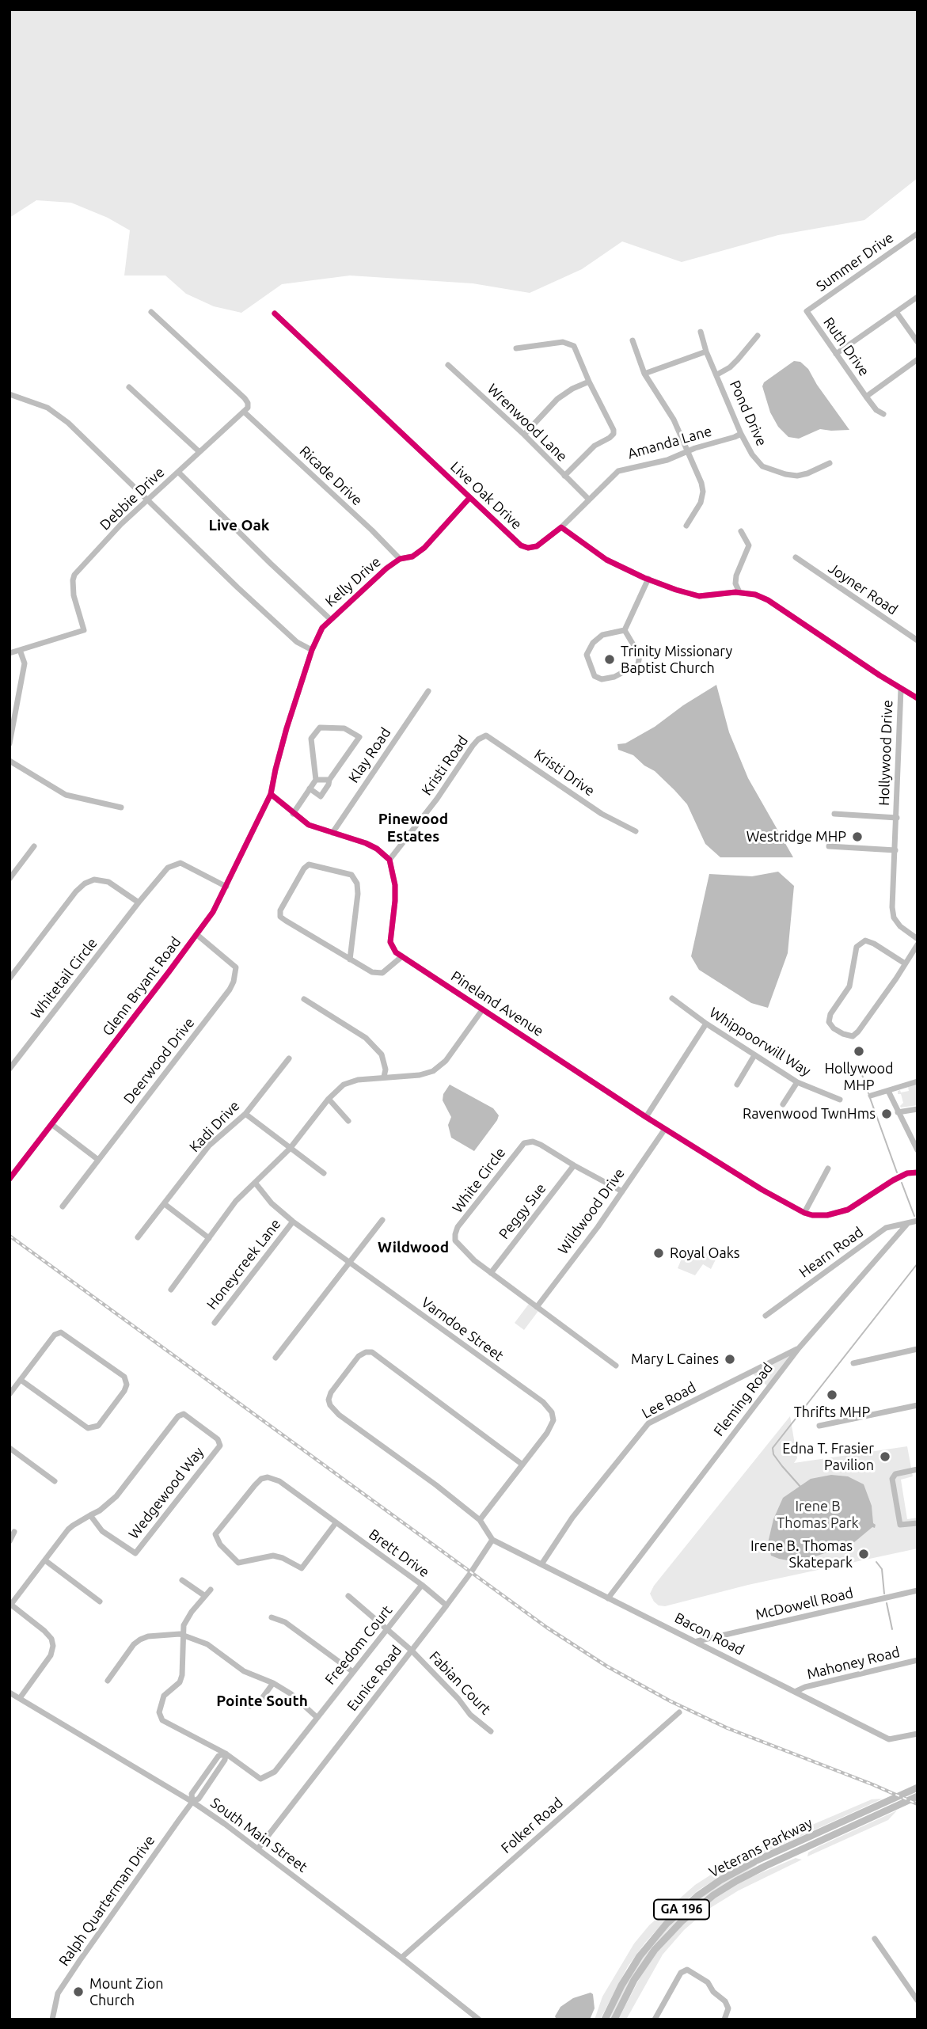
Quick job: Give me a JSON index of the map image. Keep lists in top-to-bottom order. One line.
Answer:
{"streets":{"main road":["Veterans Parkway","GA 196"],"street":["Summer Drive","Ruth Drive","Pond Drive","Wrenwood Lane","Amanda Lane","Ricade Drive","Live Oak Drive","Debbie Drive","Kelly Drive","Joyner Road","Hollywood Drive","Klay Road","Kristi Road","Kristi Drive","Whitetail Circle","Glenn Bryant Road","Pineland Avenue","Whippoorwill Way","Deerwood Drive","Kadi Drive","White Circle","Peggy Sue","Wildwood Drive","Hearn Road","Honeycreek Lane","Varndoe Street","Fleming Road","Lee Road","Wedgewood Way","Brett Drive","McDowell Road","Bacon Road","Freedom Court","Mahoney Road","Eunice Road","Fabian Court","Folker Road","South Main Street","Ralph Quarterman Drive"]},"crossings":[["Summer Drive","Ruth Drive"],["Pond Drive","Amanda Lane"],["Wrenwood Lane","Amanda Lane"],["Amanda Lane","Live Oak Drive"],["Ricade Drive","Debbie Drive"],["Ricade Drive","Kelly Drive"],["Live Oak Drive","Kelly Drive"],["Kristi Road","Kristi Drive"],["Whitetail Circle","Glenn Bryant Road"],["Glenn Bryant Road","Deerwood Drive"],["Pineland Avenue","Wildwood Drive"],["White Circle","Peggy Sue"],["White Circle","Wildwood Drive"],["Hearn Road","Fleming Road"],["Honeycreek Lane","Varndoe Street"],["Fleming Road","Lee Road"],["Fleming Road","Bacon Road"],["Lee Road","Bacon Road"],["Brett Drive","Freedom Court"],["Brett Drive","Eunice Road"],["McDowell Road","Bacon Road"],["Bacon Road","Mahoney Road"],["Bacon Road","Eunice Road"],["Freedom Court","Fabian Court"],["Freedom Court","Ralph Quarterman Drive"],["Eunice Road","Fabian Court"],["Eunice Road","South Main Street"],["Folker Road","South Main Street"],["South Main Street","Ralph Quarterman Drive"]],"districts":["Live Oak","Pinewood Estates","Wildwood","Pointe South"],"parks":["Irene B Thomas Park"],"places":["Trinity Missionary Baptist Church","Westridge MHP","Hollywood MHP","Ravenwood TwnHms","Royal Oaks","Mary L Caines","Thrifts MHP","Edna T. Frasier Pavilion","Irene B. Thomas Skatepark","Mount Zion Church"]}
